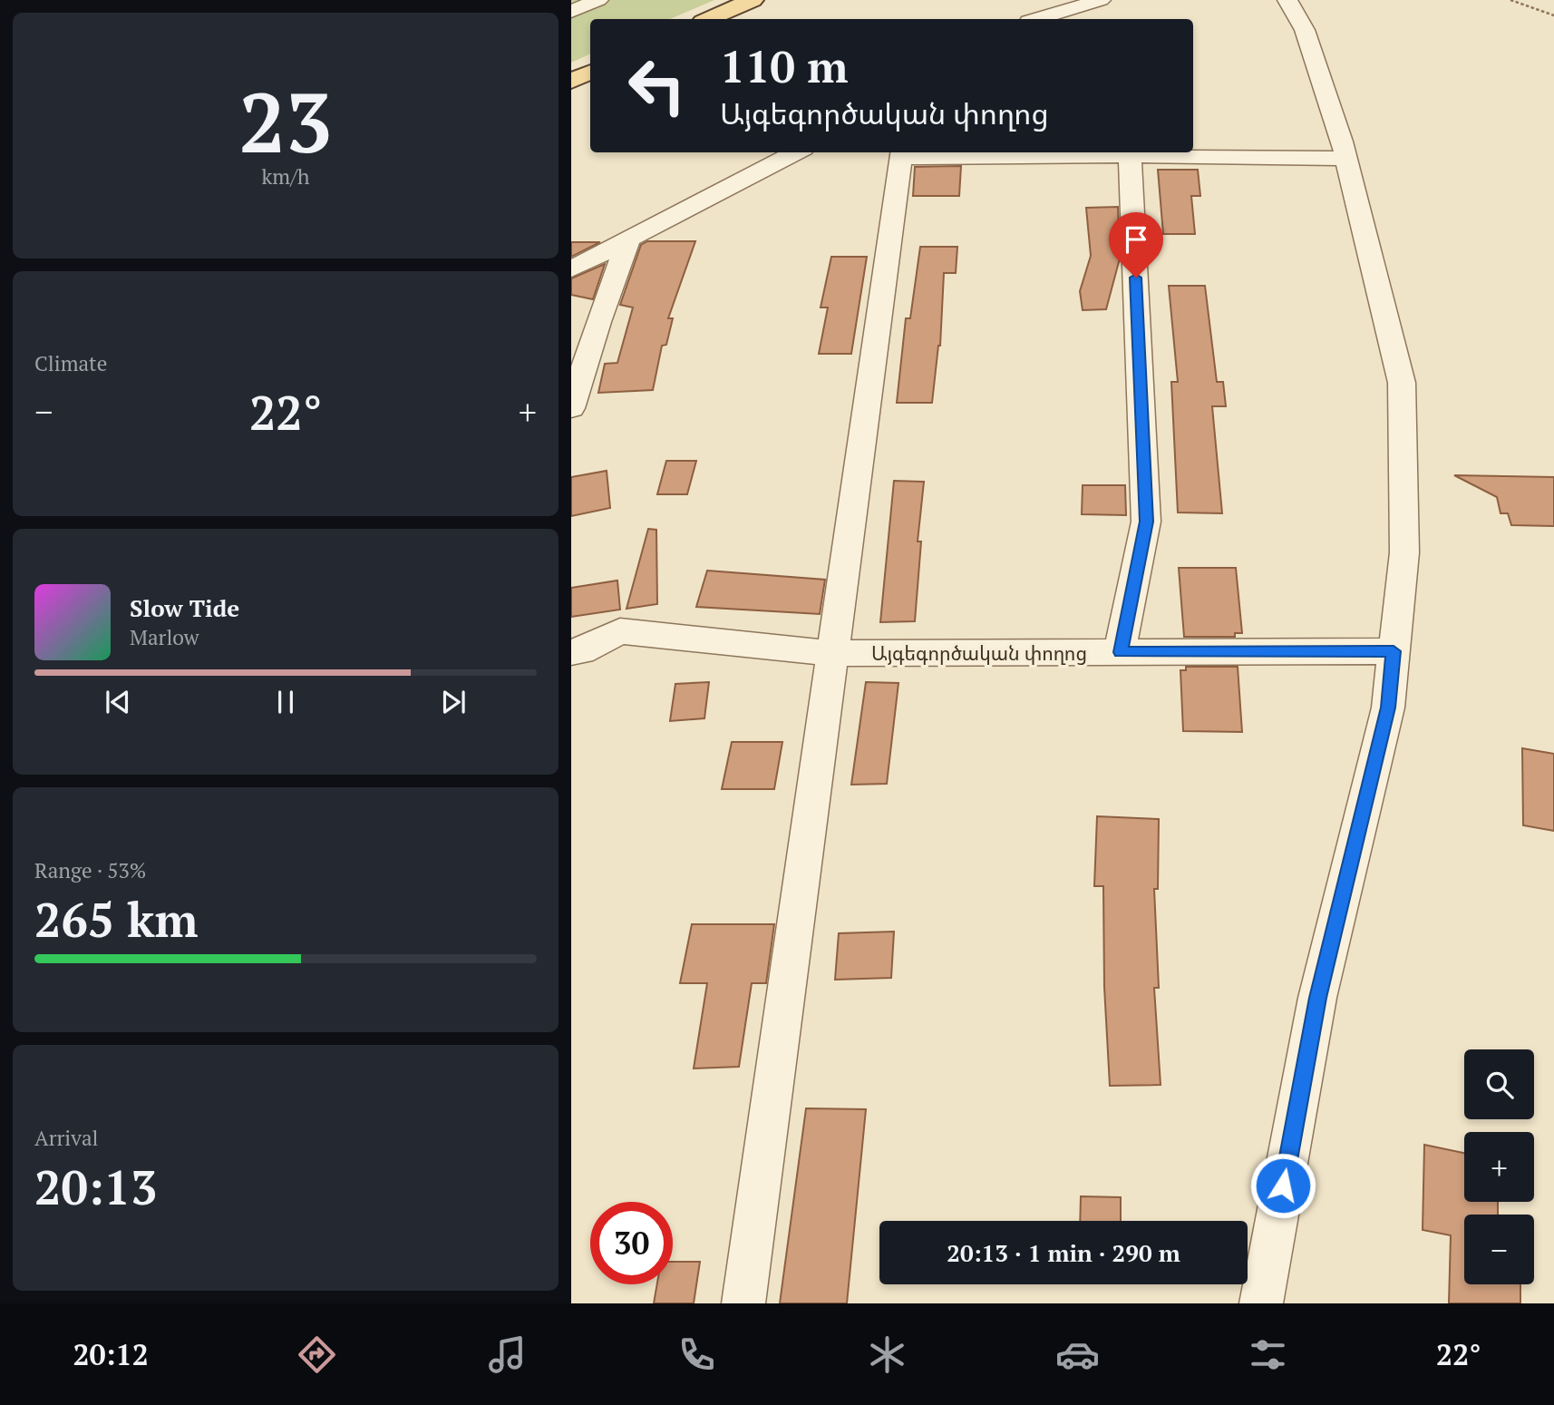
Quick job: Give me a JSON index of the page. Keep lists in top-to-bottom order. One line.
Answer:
{"streets":{"street":["Այգեգործական փողոց"]},"page":{"tile":[["23","km/h"],"Climate",["Range · 53%","265 km"],["Arrival","20:13"]],"turn":["110 m","Այգեգործական փողոց"],"heat":["−","22°","+"],"song":["Slow Tide","Marlow"],"map_buttons":["+","−"],"limit":"30","trip":"20:13 · 1 min · 290 m","tabs":["20:12","22°"]}}
